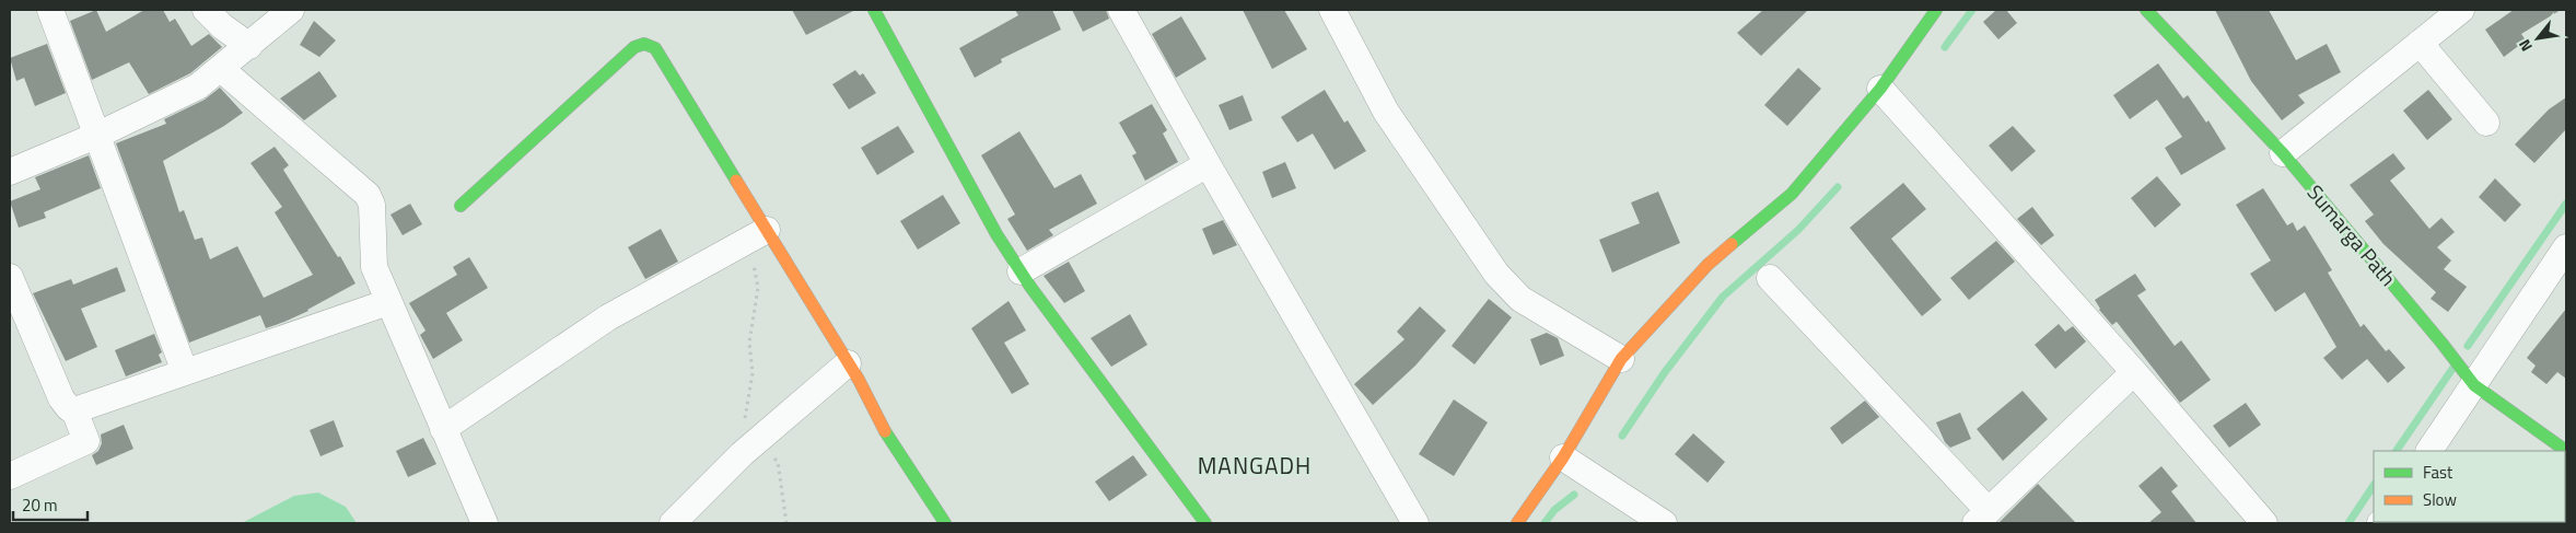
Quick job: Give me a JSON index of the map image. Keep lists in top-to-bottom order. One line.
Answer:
{"streets":{"street":["Sumarga Path"]},"districts":["MANGADH"],"legend":["Fast","Slow"],"scale_bar":"20 m","north":"bottom left"}
